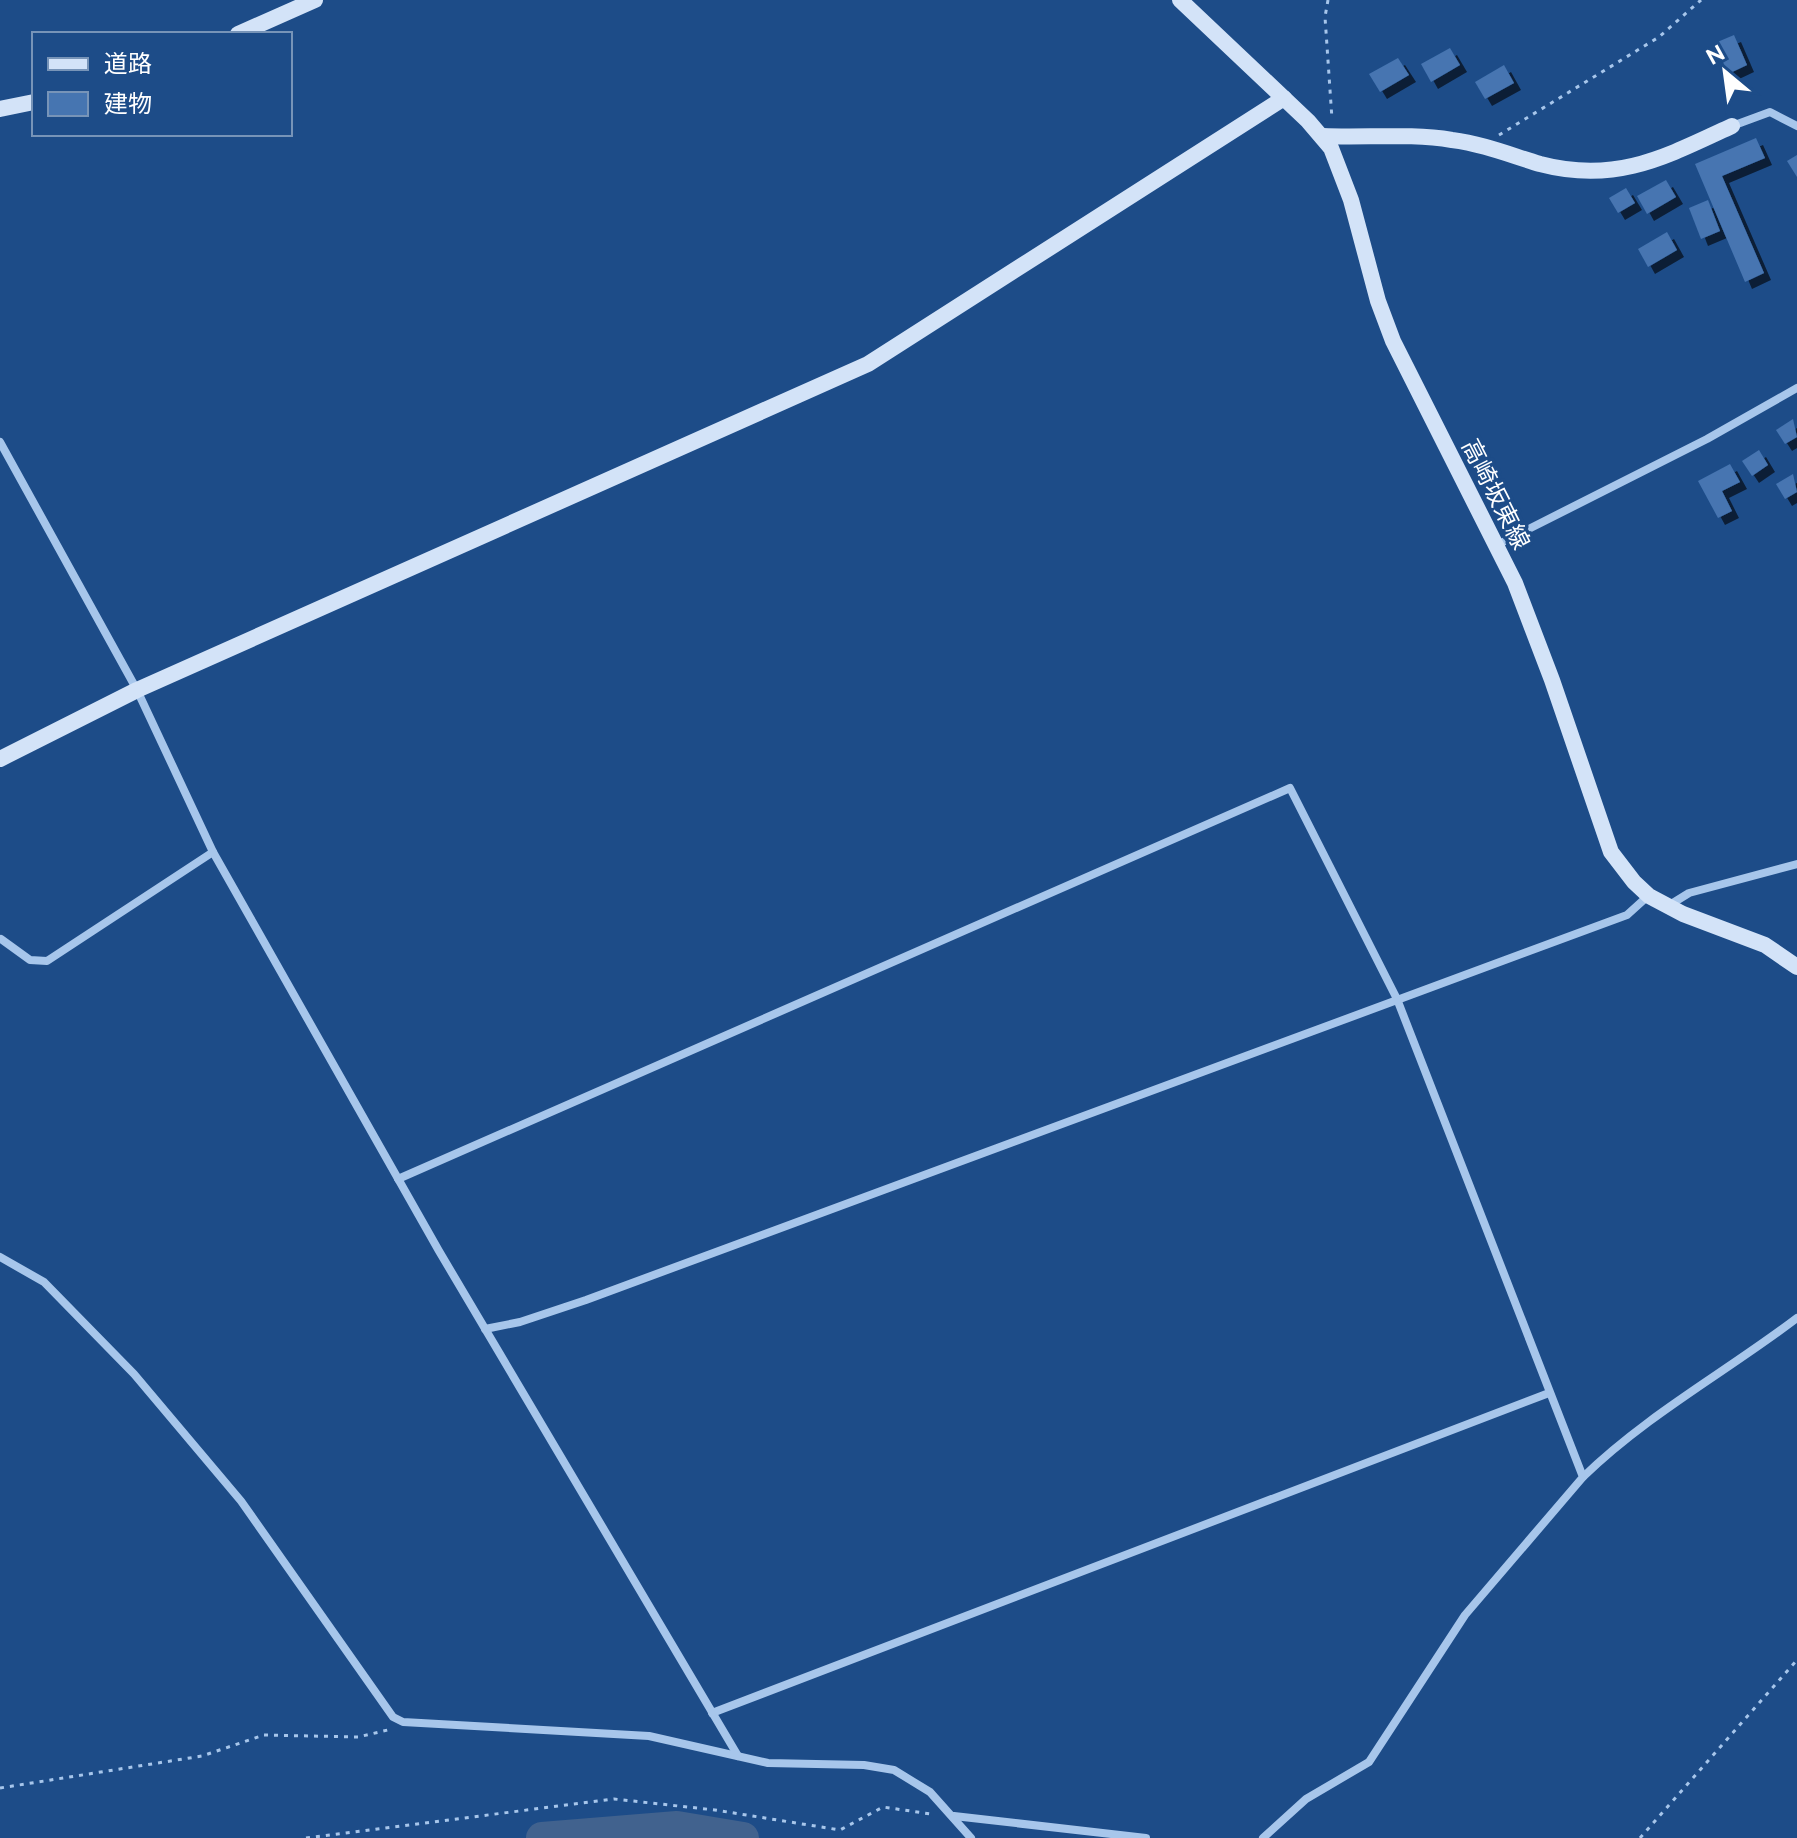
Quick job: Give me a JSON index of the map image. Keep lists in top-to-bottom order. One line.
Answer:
{"streets":{"street":["高崎坂東線"]},"legend":["道路","建物"],"north":"top left"}
